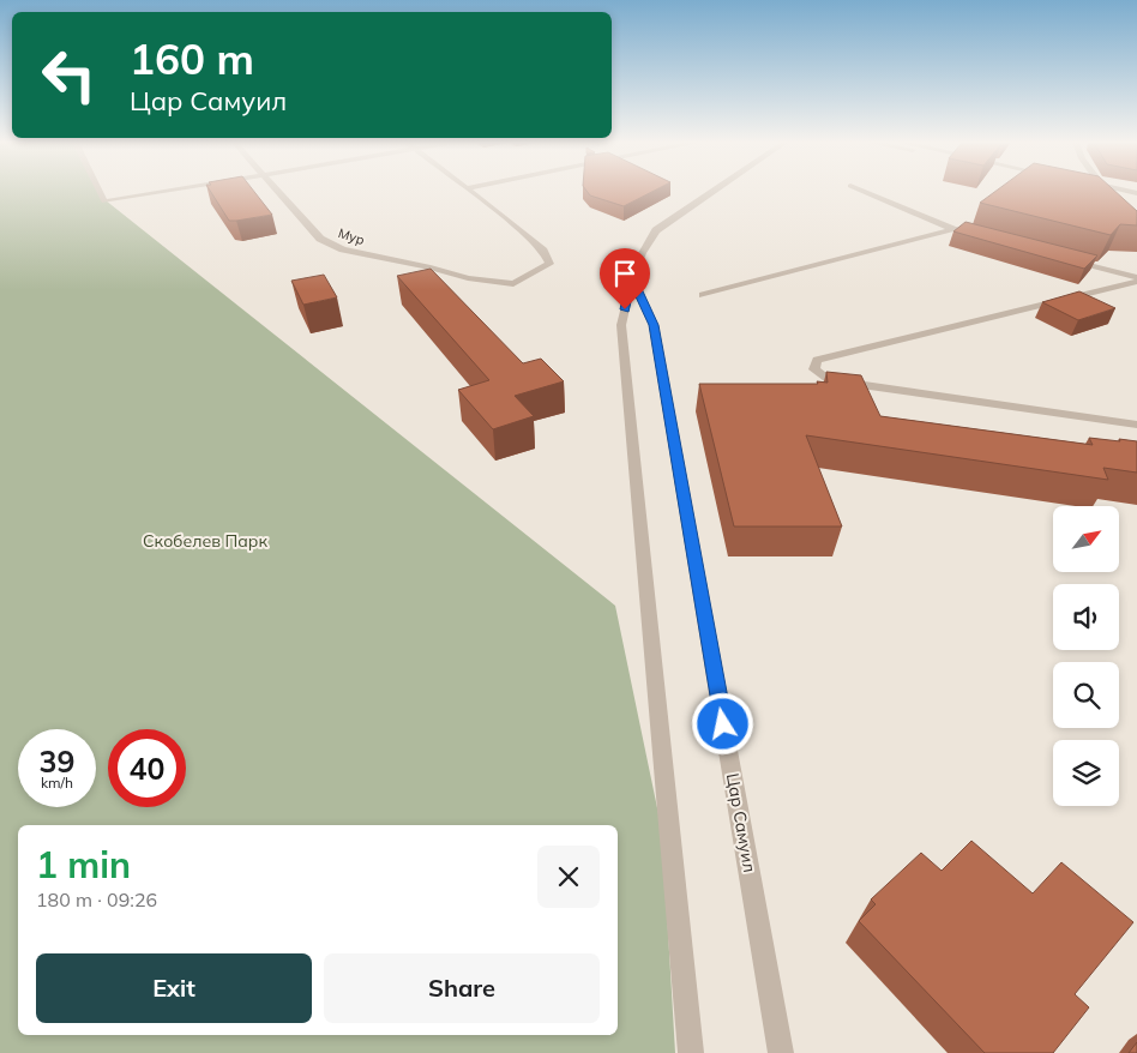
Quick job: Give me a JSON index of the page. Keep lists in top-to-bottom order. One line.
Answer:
{"streets":{"street":["Мур","Цар Самуил"]},"parks":["Скобелев Парк"],"north":"top right","page":{"turn":["160 m","Цар Самуил"],"speed":"39 km/h","limit":"40","heading":["1 min","180 m · 09:26"],"buttons":["Exit","Share"]}}
